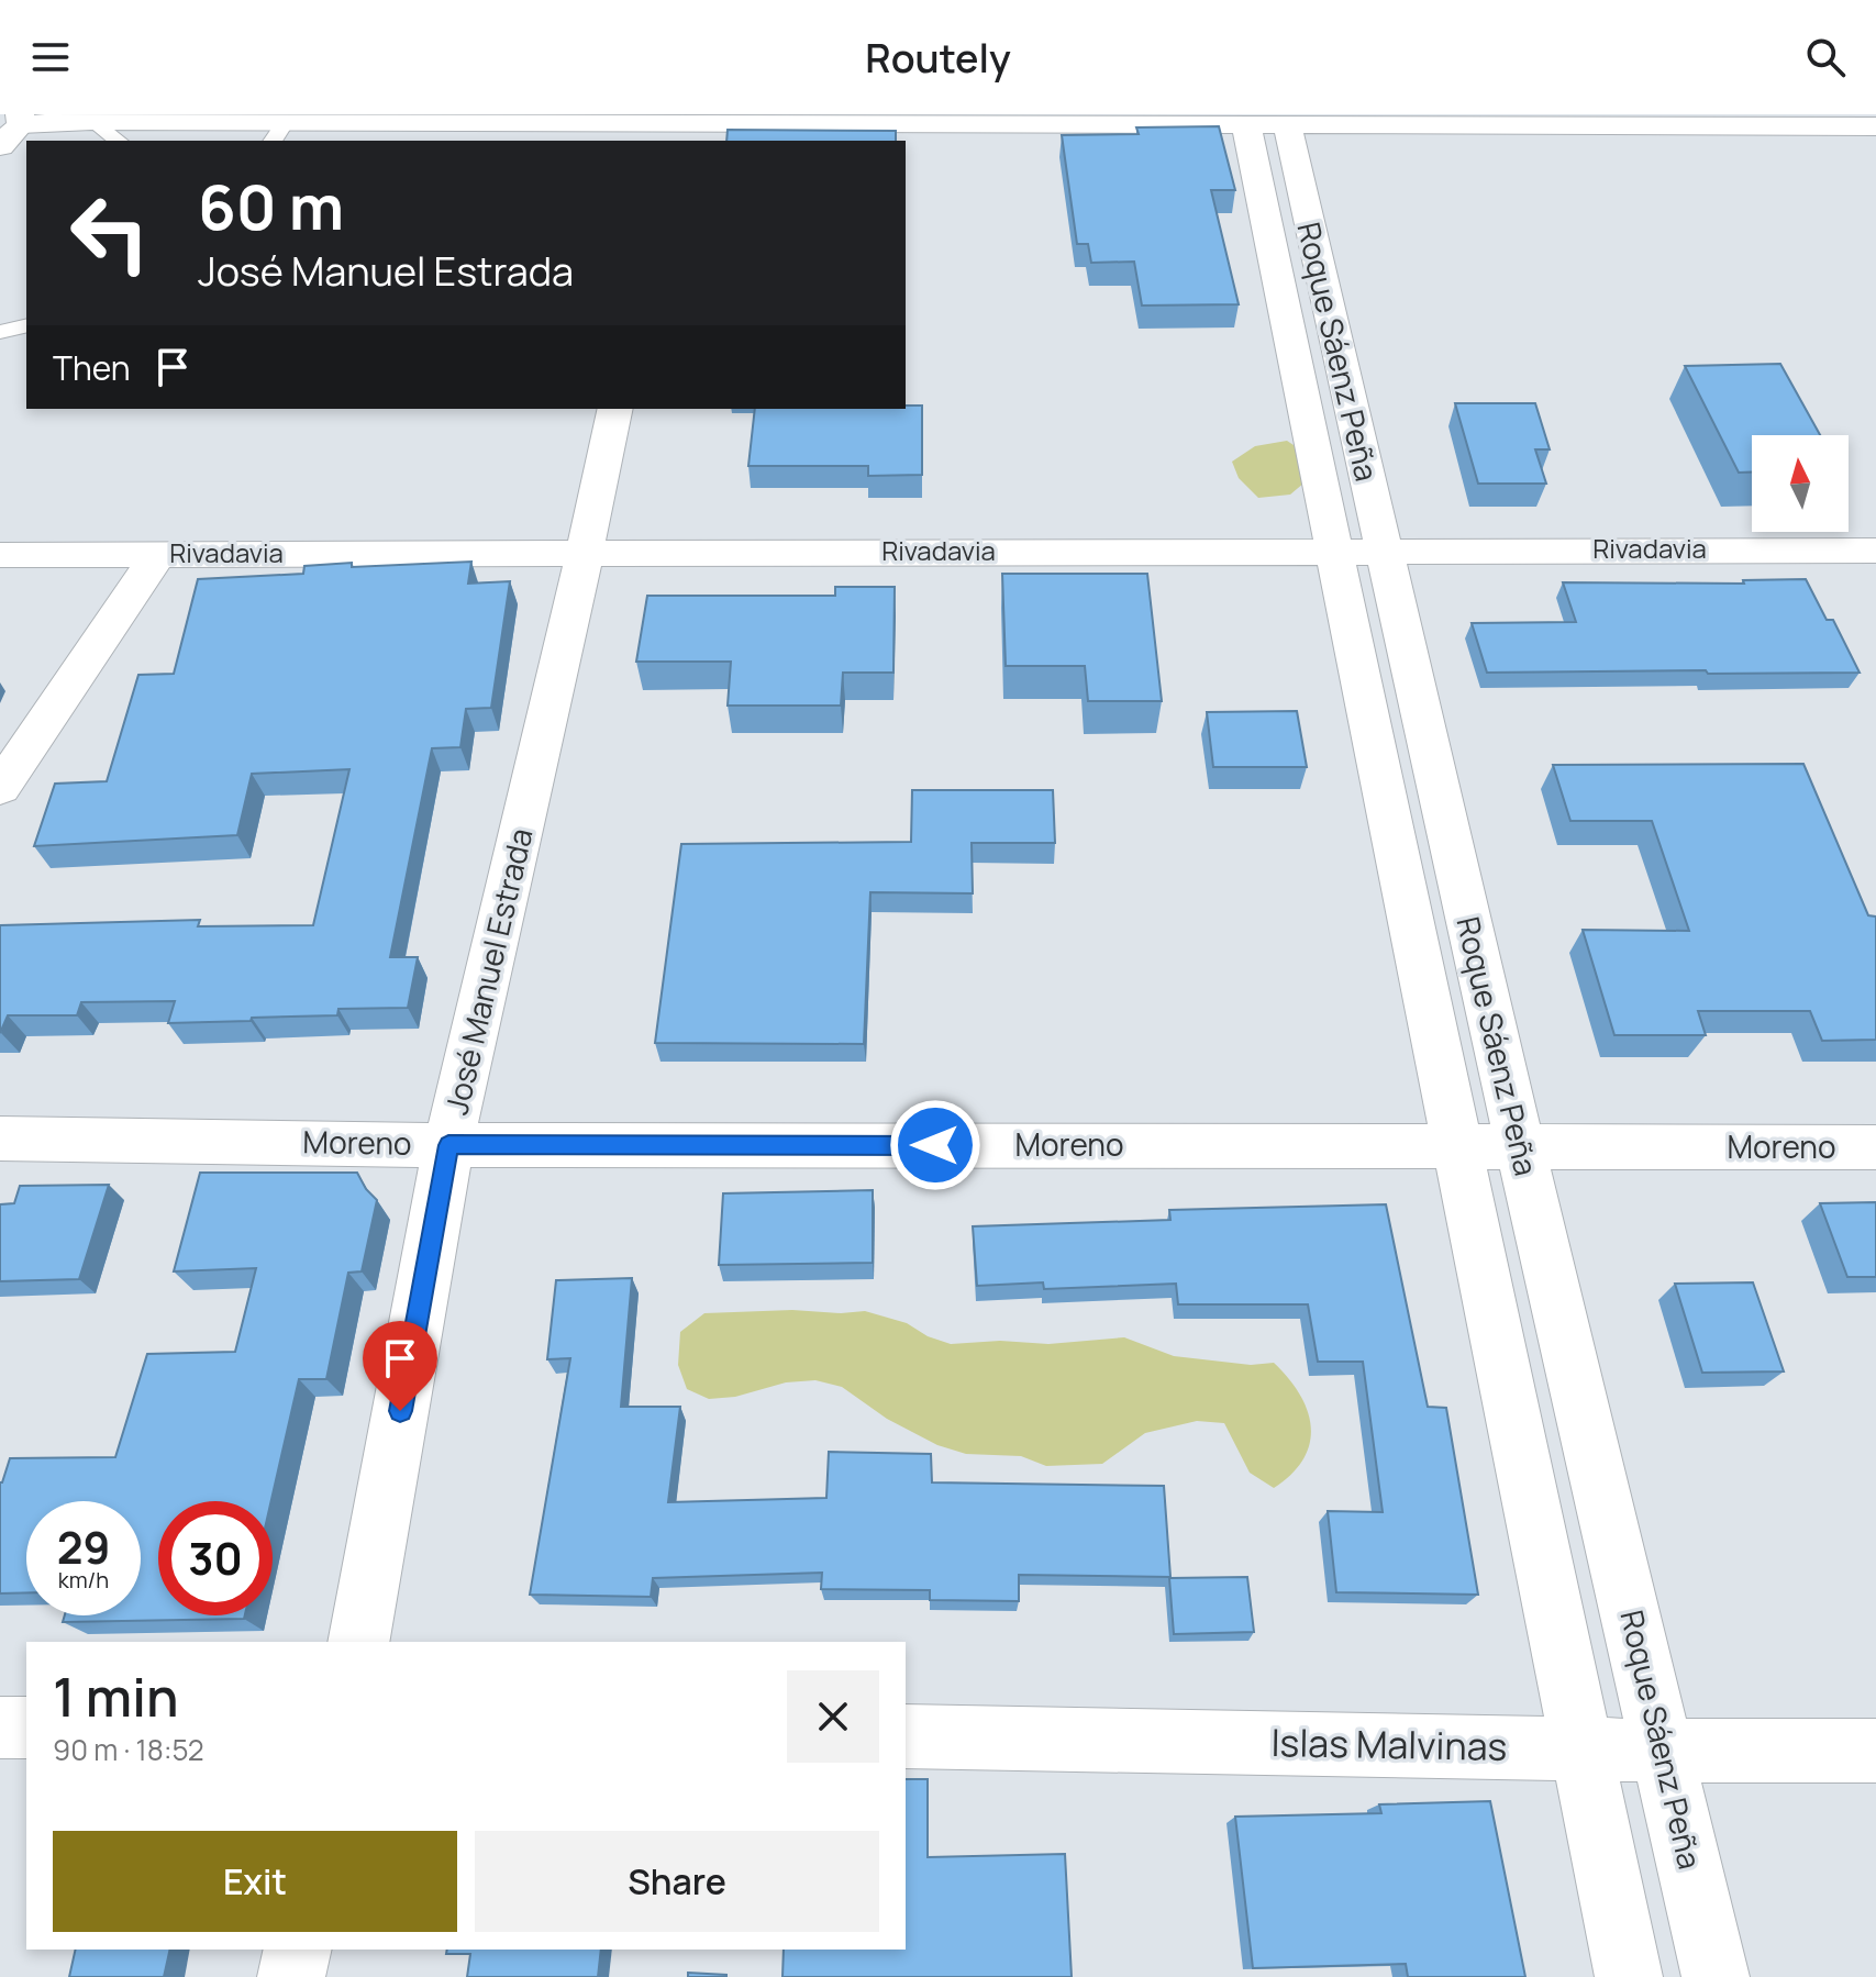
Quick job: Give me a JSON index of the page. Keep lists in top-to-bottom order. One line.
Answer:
{"streets":{"street":["Roque Sáenz Peña","Rivadavia","José Manuel Estrada","Moreno","Islas Malvinas"]},"crossings":[["Roque Sáenz Peña","Rivadavia"],["Roque Sáenz Peña","Moreno"],["Roque Sáenz Peña","Islas Malvinas"],["Rivadavia","José Manuel Estrada"],["José Manuel Estrada","Moreno"]],"north":"top","page":{"header":"Routely","turn":["60 m","José Manuel Estrada"],"then":"Then","speed":"29 km/h","limit":"30","heading":["1 min","90 m · 18:52"],"buttons":["Exit","Share"]}}
